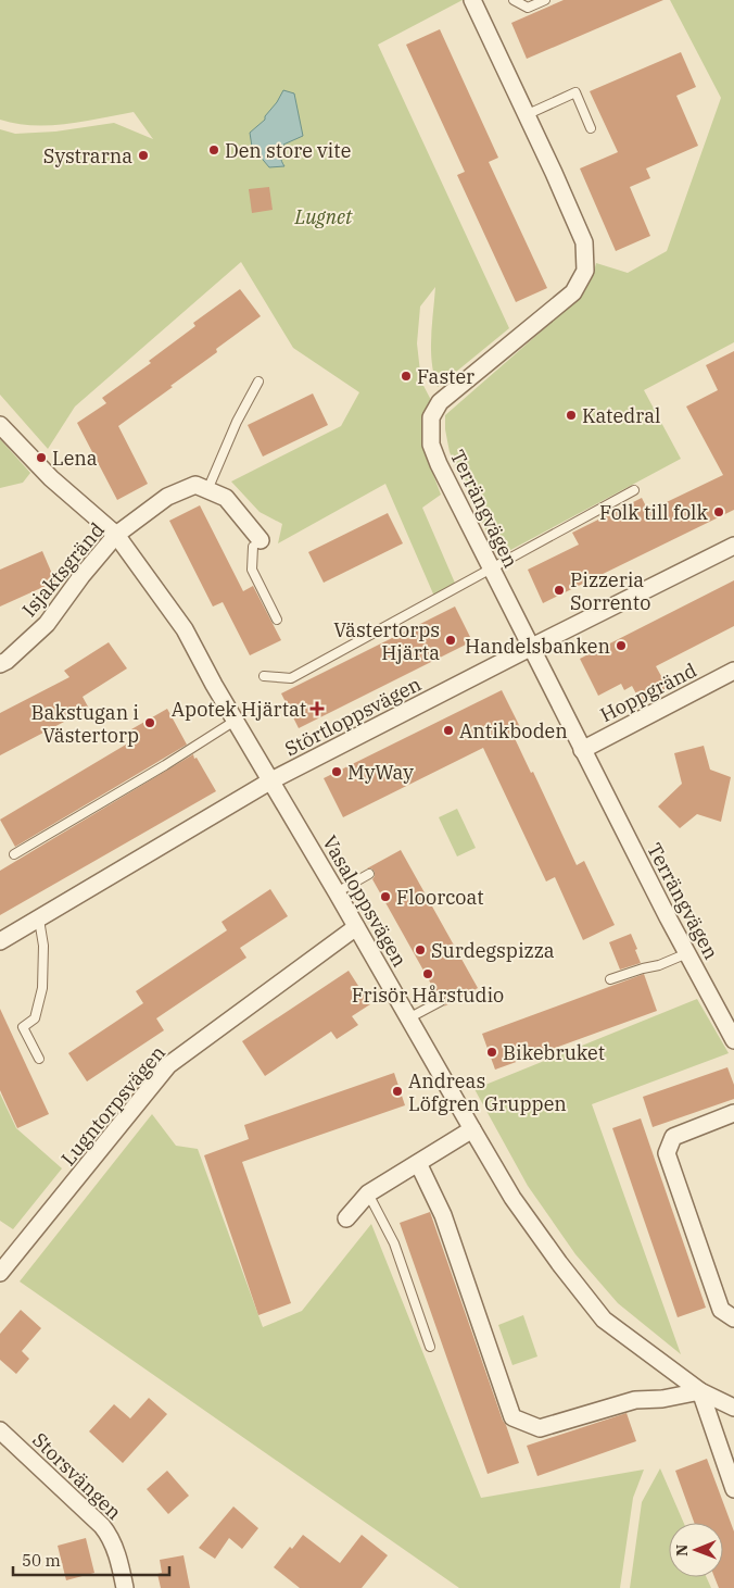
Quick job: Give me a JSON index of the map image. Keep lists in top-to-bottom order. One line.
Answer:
{"streets":{"street":["Terrängvägen","Isjaktsgränd","Hoppgränd","Störtloppsvägen","Vasaloppsvägen","Lugntorpsvägen","Storsvängen"]},"crossings":[["Terrängvägen","Hoppgränd"],["Terrängvägen","Störtloppsvägen"],["Isjaktsgränd","Vasaloppsvägen"],["Störtloppsvägen","Vasaloppsvägen"],["Vasaloppsvägen","Lugntorpsvägen"]],"parks":["Lugnet"],"places":{"other":["Den store vite","Systrarna","Faster","Katedral","Lena","Folk till folk","Pizzeria Sorrento","Västertorps Hjärta","Handelsbanken","Bakstugan i Västertorp","Antikboden","MyWay","Floorcoat","Surdegspizza","Frisör Hårstudio","Bikebruket","Andreas Löfgren Gruppen"],"health":["Apotek Hjärtat"]},"scale_bar":"50 m","north":"left"}
